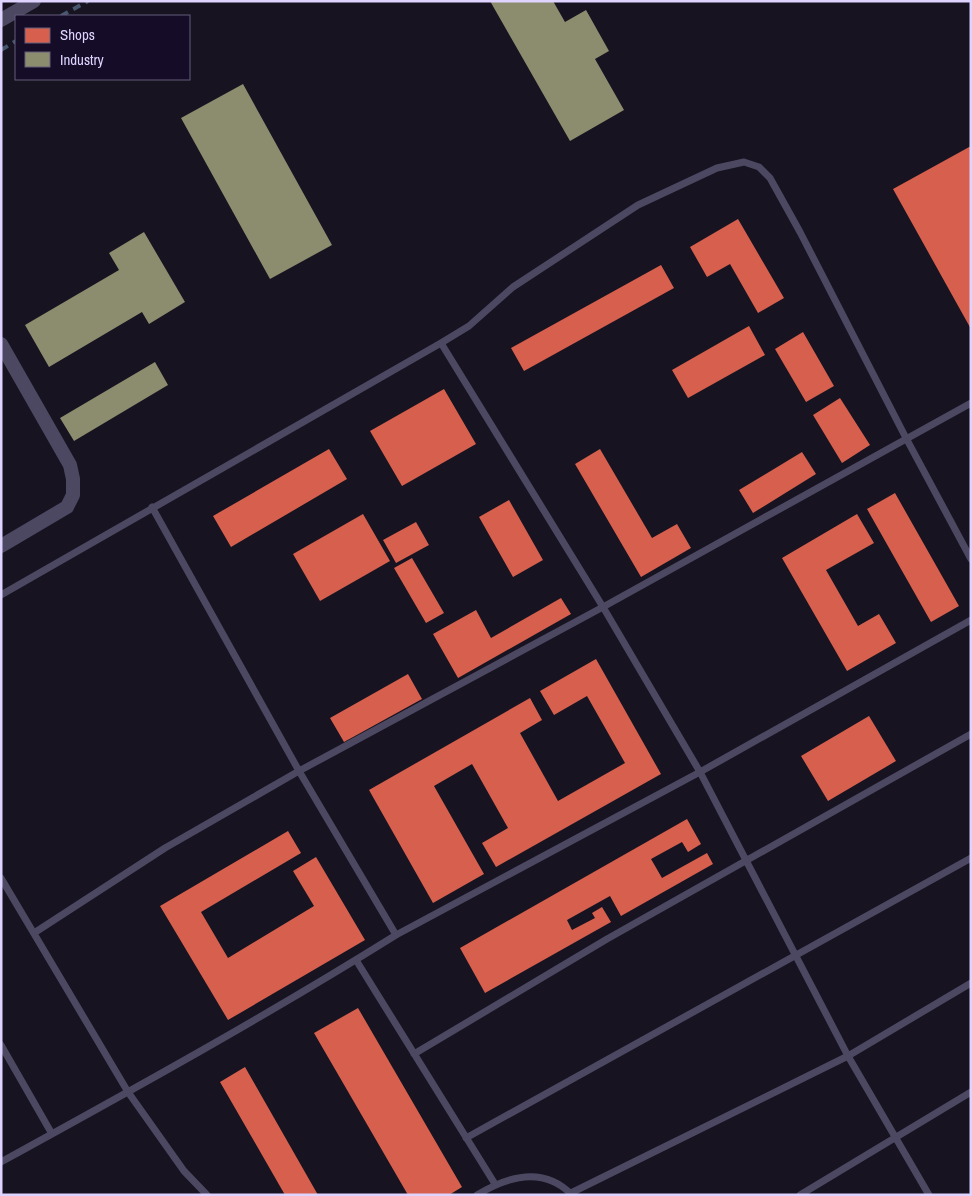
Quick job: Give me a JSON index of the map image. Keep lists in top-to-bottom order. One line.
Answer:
{"legend":["Shops","Industry"]}
